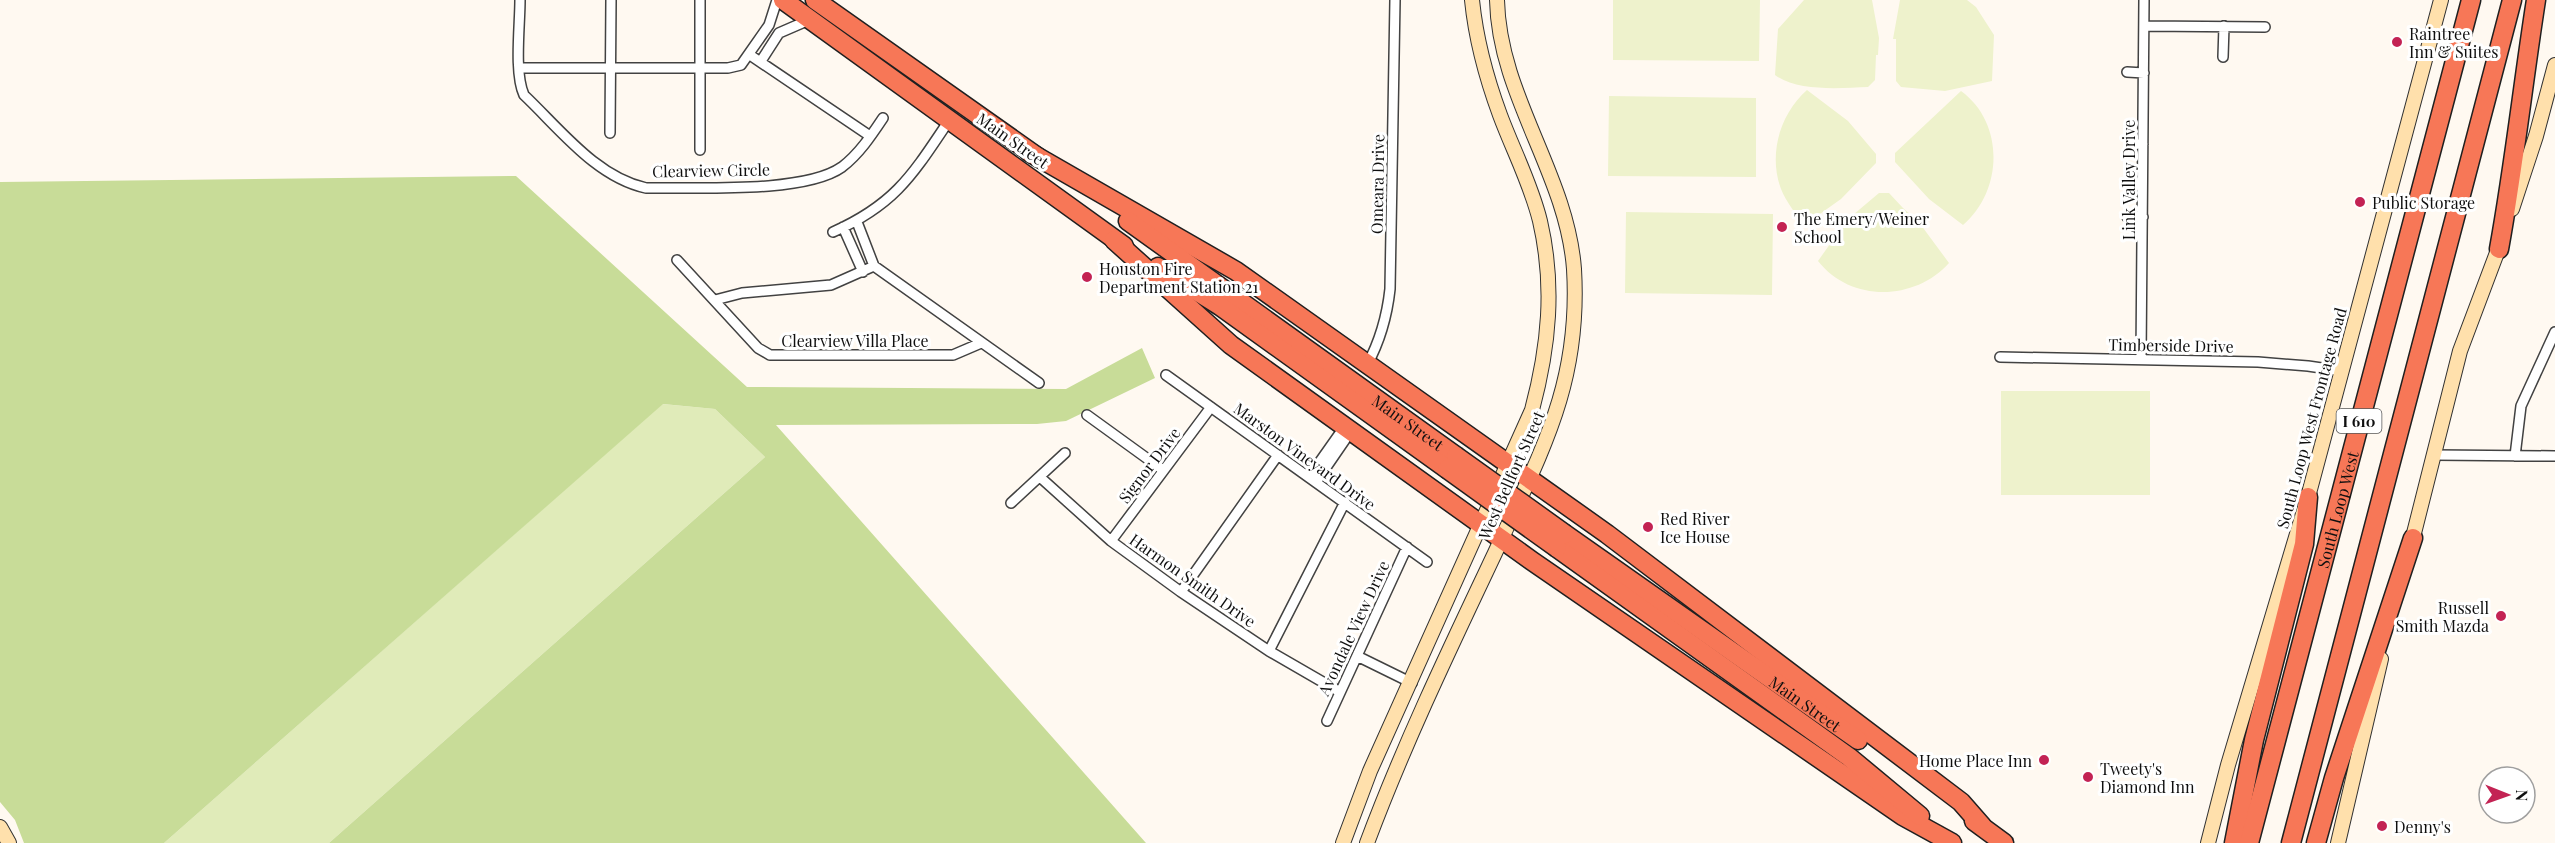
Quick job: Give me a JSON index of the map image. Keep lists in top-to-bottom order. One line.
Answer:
{"streets":{"highway":["Main Street","I 610","South Loop West"],"main road":["South Loop West Frontage Road","West Bellfort Street"],"street":["Clearview Circle","Link Valley Drive","Omeara Drive","Clearview Villa Place","Timberside Drive","Marston Vineyard Drive","Signor Drive","Harmon Smith Drive","Avondale View Drive"]},"crossings":[["Link Valley Drive","Timberside Drive"],["Timberside Drive","South Loop West Frontage Road"],["Marston Vineyard Drive","Signor Drive"],["Marston Vineyard Drive","Avondale View Drive"],["Signor Drive","Harmon Smith Drive"],["Harmon Smith Drive","Avondale View Drive"]],"places":["Raintree Inn & Suites","Public Storage","The Emery/Weiner School","Houston Fire Department Station 21","Red River Ice House","Russell Smith Mazda","Home Place Inn","Tweety's Diamond Inn","Denny's"],"north":"right"}
